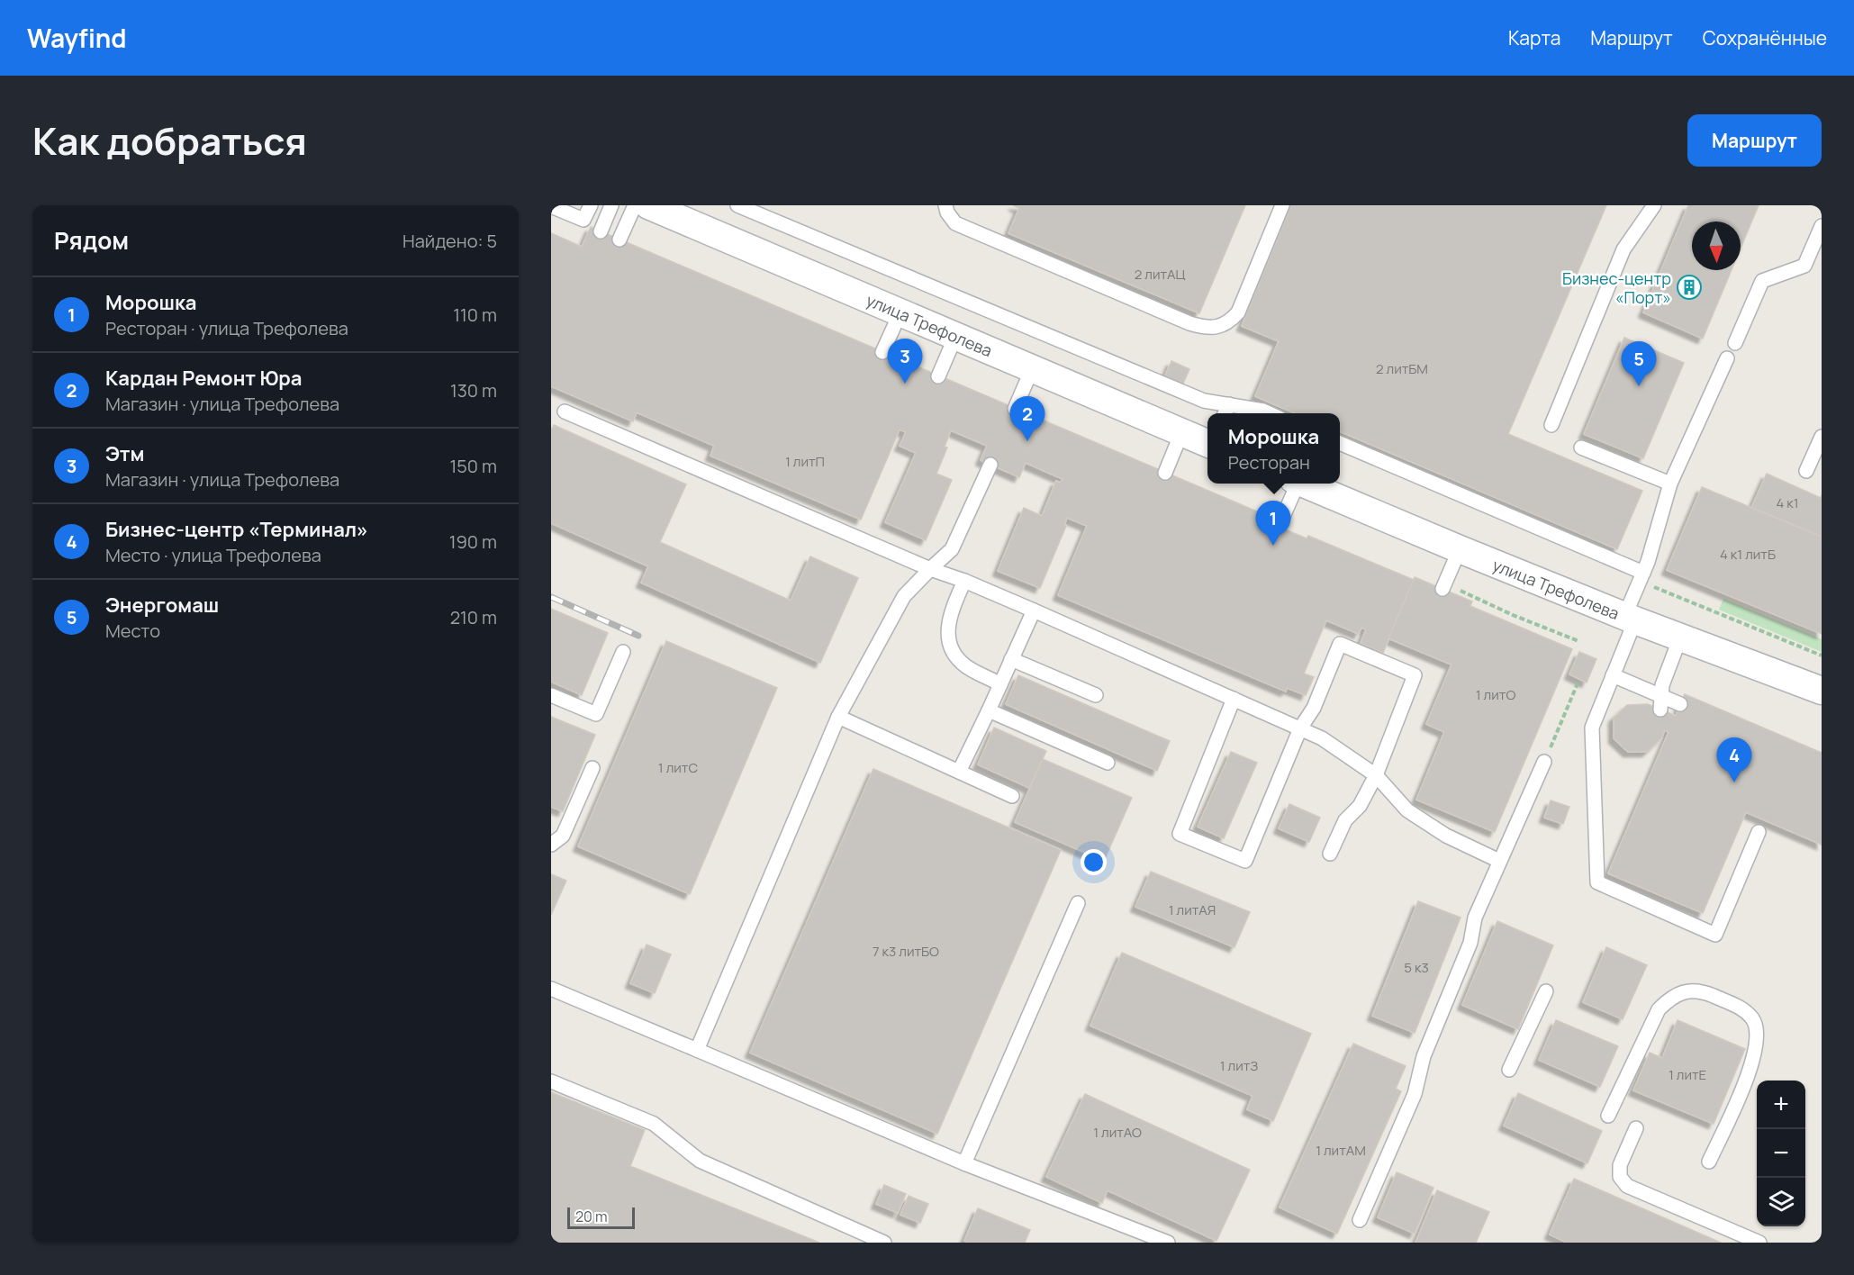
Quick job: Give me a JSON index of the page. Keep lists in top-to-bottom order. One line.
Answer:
{"streets":{"street":["улица Трефолева"]},"places":{"building":["Бизнес-центр «Порт»"]},"house_numbers":["2 литАЦ","2 литБМ","1 литП","4 к1","4 к1 литБ","1 литО","1 литС","1 литАЯ","7 к3 литБО","5 к3","1 литЗ","1 литЕ","1 литАО","1 литАМ"],"scale_bar":"20 m","north":"bottom","page":{"header":"Wayfind","nav":["Карта","Маршрут","Сохранённые"],"title":"Как добраться","buttons":"Маршрут","heading":["Рядом","Найдено: 5"],"list":[{"mark":"1","name":"Морошка","note":"Ресторан · улица Трефолева","value":"110 m"},{"mark":"2","name":"Кардан Ремонт Юра","note":"Магазин · улица Трефолева","value":"130 m"},{"mark":"3","name":"Этм","note":"Магазин · улица Трефолева","value":"150 m"},{"mark":"4","name":"Бизнес-центр «Терминал»","note":"Место · улица Трефолева","value":"190 m"},{"mark":"5","name":"Энергомаш","note":"Место","value":"210 m"}],"pins":["3","5","2","1","4"],"popup":["Морошка","Ресторан"],"map_buttons":["+","−"],"scale":"20 m"}}
